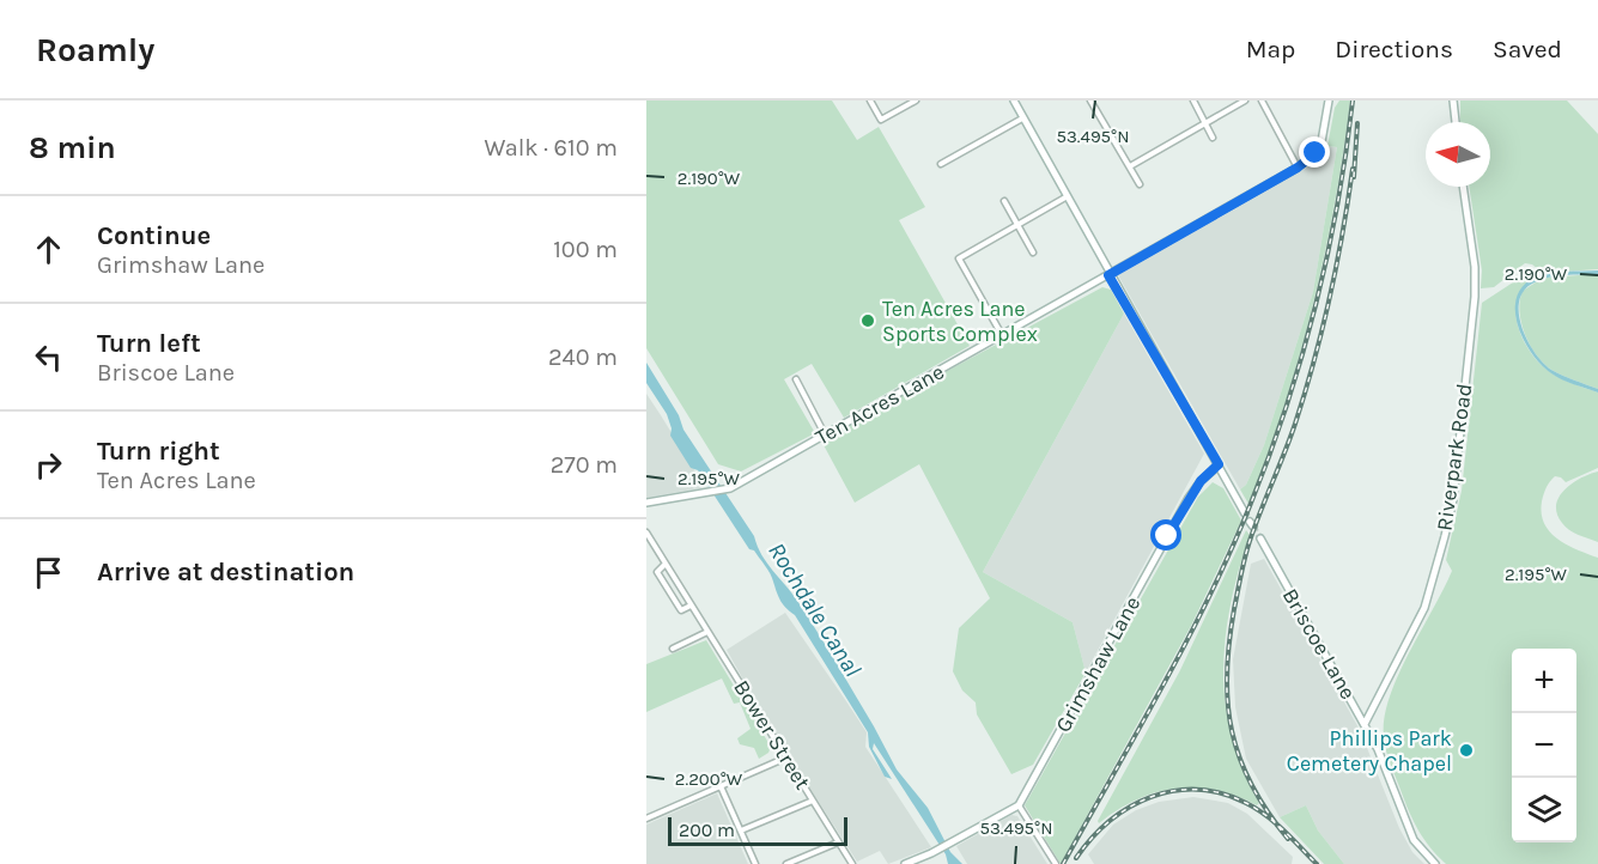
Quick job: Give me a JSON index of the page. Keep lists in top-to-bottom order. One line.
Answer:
{"streets":{"street":["Ten Acres Lane","Riverpark Road","Briscoe Lane","Grimshaw Lane","Bower Street"]},"crossings":[["Riverpark Road","Briscoe Lane"]],"water":["Rochdale Canal"],"places":["Ten Acres Lane Sports Complex","Phillips Park Cemetery Chapel"],"scale_bar":"200 m","north":"left","page":{"header":"Roamly","nav":["Map","Directions","Saved"],"heading":["8 min","Walk · 610 m"],"list":[["Continue","Grimshaw Lane","100 m"],["Turn left","Briscoe Lane","240 m"],["Turn right","Ten Acres Lane","270 m"],"Arrive at destination"],"map_buttons":["+","−"],"scale":"200 m"},"coordinates":["53.495°N","2.190°W","2.195°W","2.200°W"]}
